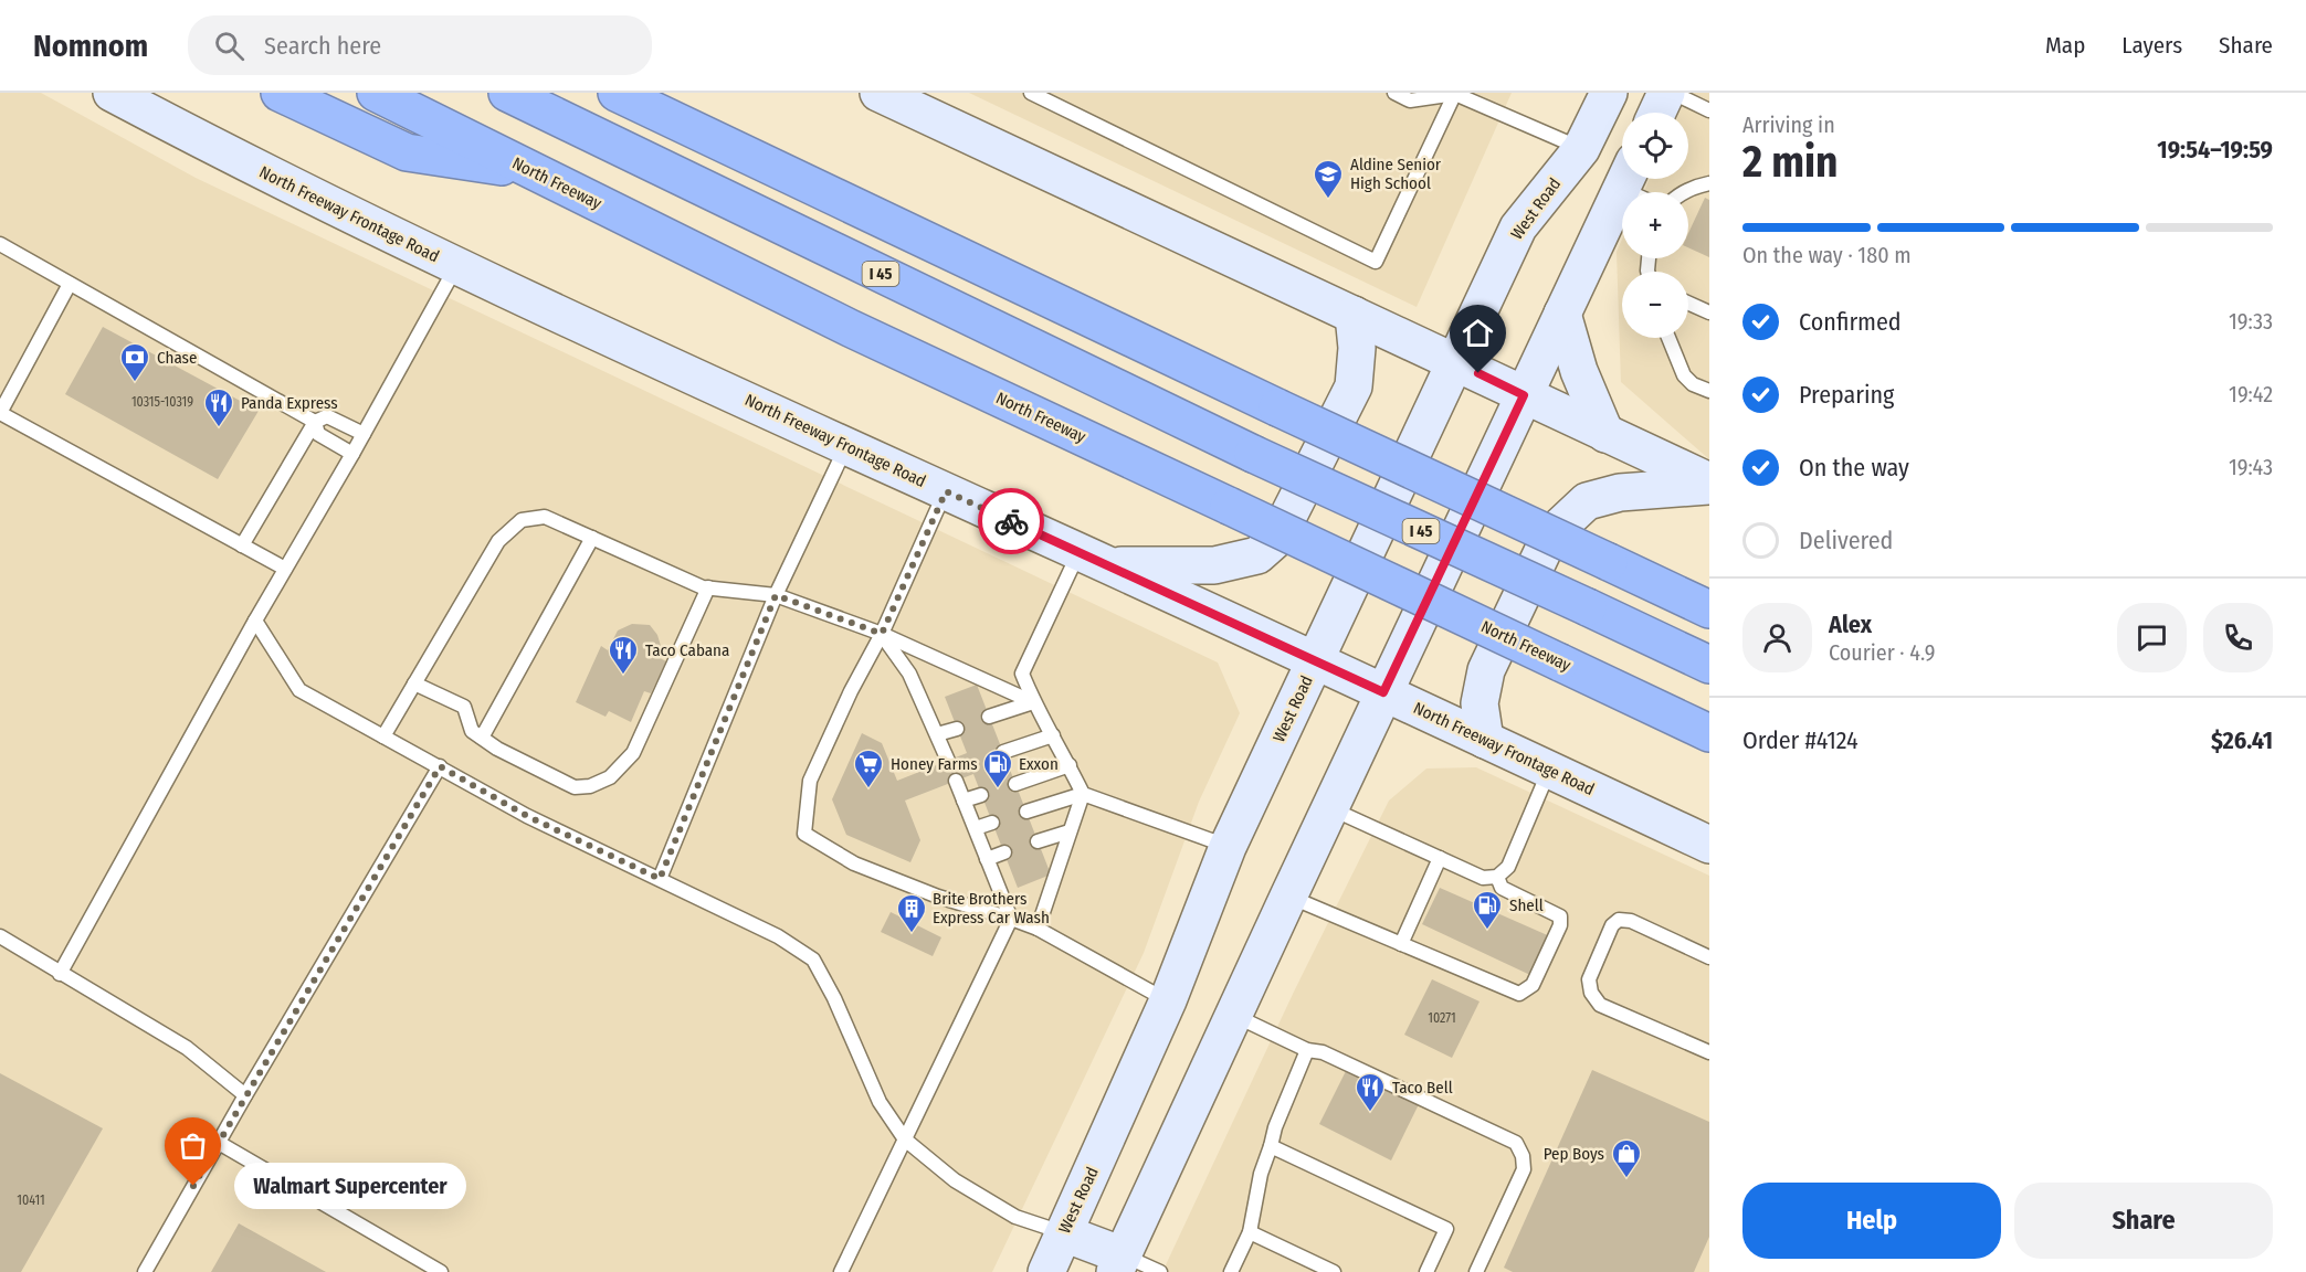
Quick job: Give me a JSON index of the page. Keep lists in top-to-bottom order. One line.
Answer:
{"streets":{"highway":["North Freeway","I 45"],"main road":["West Road","North Freeway Frontage Road"]},"crossings":[["West Road","North Freeway Frontage Road"]],"places":{"school or university":["Aldine Senior High School"],"bank":["Chase"],"restaurant":["Panda Express","Taco Cabana","Taco Bell"],"supermarket":["Honey Farms"],"fuel station":["Exxon","Shell"],"building":["Brite Brothers Express Car Wash"],"shop":["Pep Boys"],"other":["Walmart Supercenter"]},"house_numbers":["10315-10319","10271","10411"],"page":{"header":"Nomnom","search":"Search here","nav":["Map","Layers","Share"],"heading":["2 min","Arriving in","19:54–19:59"],"panel":["Alex","Courier · 4.9","Order #4124","$26.41"],"map_buttons":["+","−"],"bar":"On the way · 180 m","list":[["Confirmed","19:33"],["Preparing","19:42"],["On the way","19:43"],"Delivered"],"bubble":"Walmart Supercenter","buttons":["Help","Share"]}}
